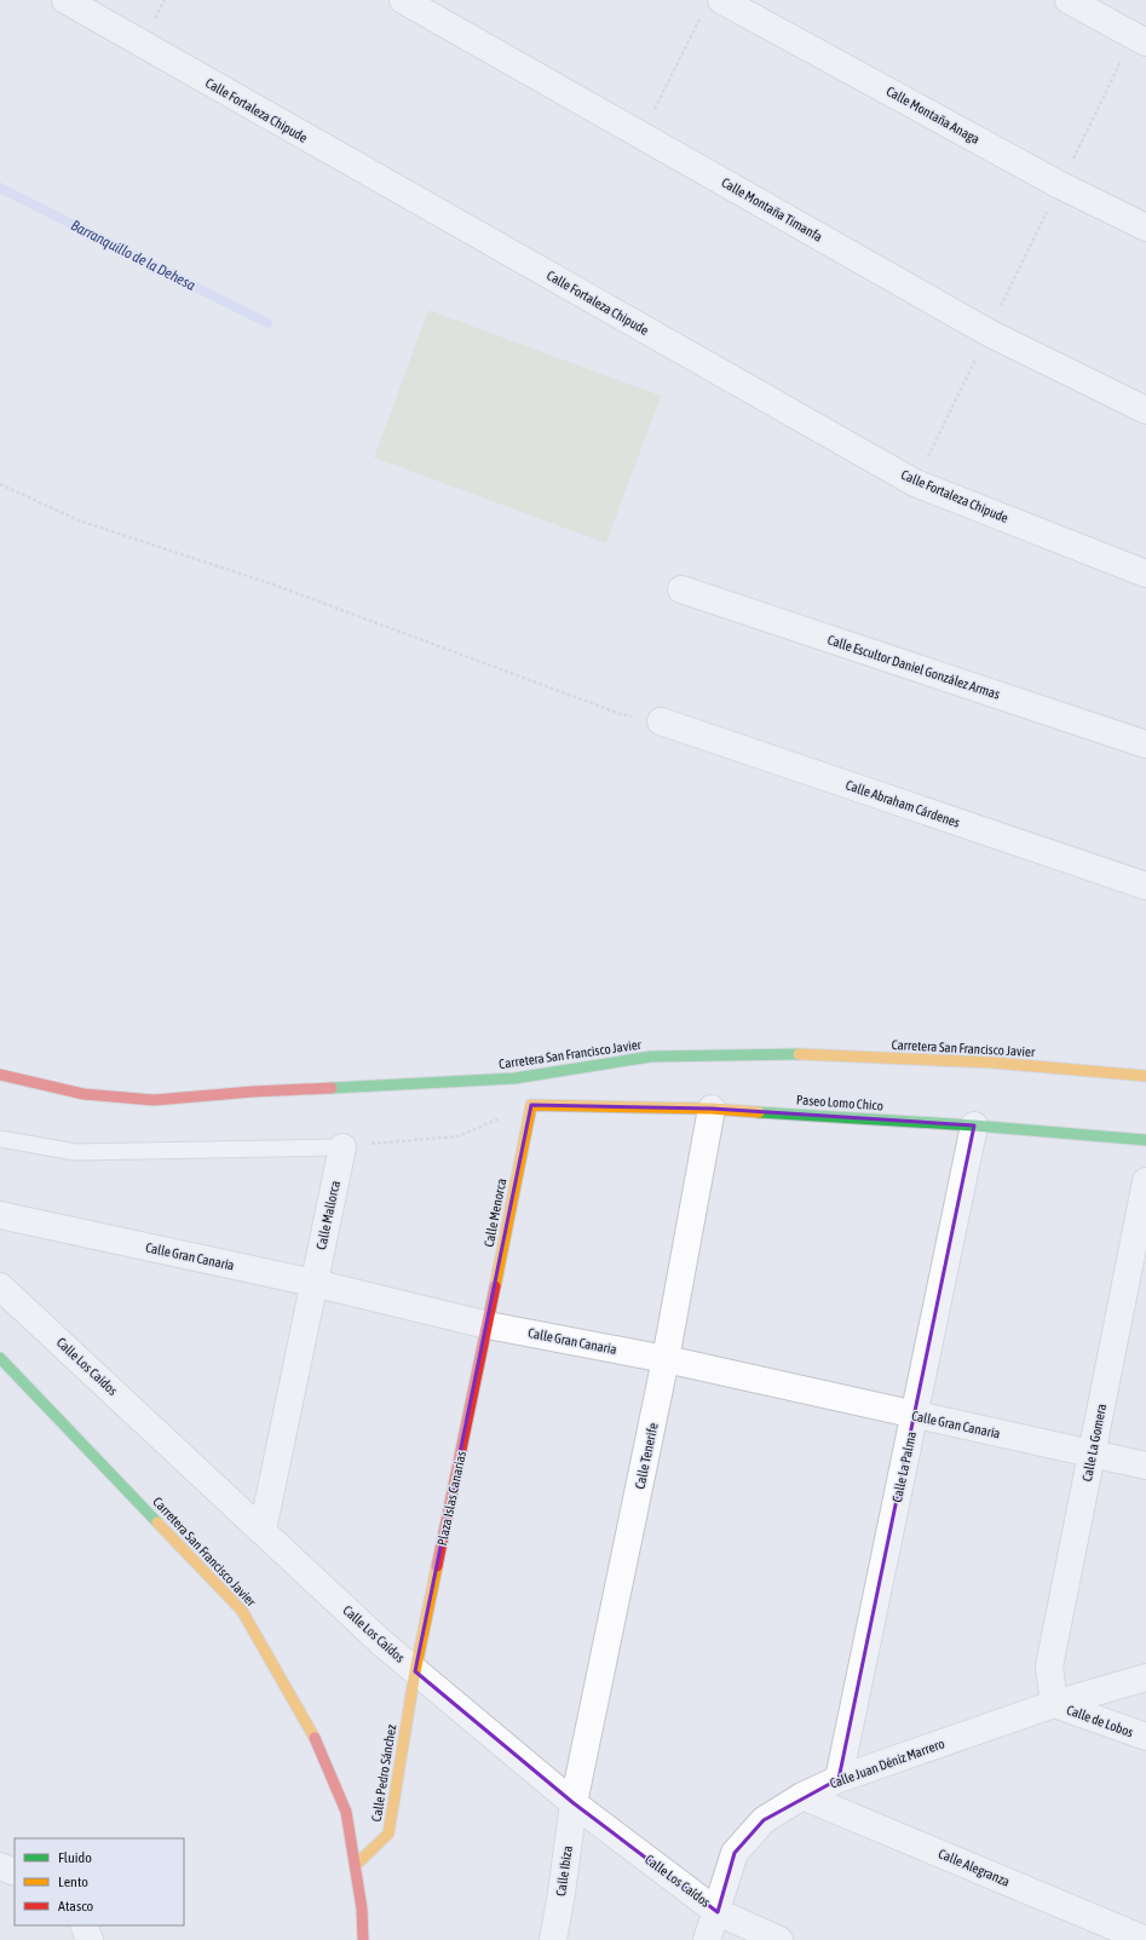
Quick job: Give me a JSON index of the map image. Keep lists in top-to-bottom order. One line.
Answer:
{"streets":{"main road":["Carretera San Francisco Javier","Paseo Lomo Chico","Calle Menorca","Plaza Islas Canarias","Calle Pedro Sánchez"],"street":["Calle Fortaleza Chipude","Calle Montaña Anaga","Calle Montaña Timanfa","Calle Escultor Daniel González Armas","Calle Abraham Cárdenes","Calle Mallorca","Calle Gran Canaria","Calle Los Caídos","Calle La Gomera","Calle Tenerife","Calle La Palma","Calle de Lobos","Calle Juan Déniz Marrero","Calle Alegranza","Calle Ibiza"]},"crossings":[["Carretera San Francisco Javier","Calle Pedro Sánchez"],["Paseo Lomo Chico","Calle Menorca"],["Paseo Lomo Chico","Calle Tenerife"],["Paseo Lomo Chico","Calle La Palma"],["Calle Menorca","Calle Gran Canaria"],["Calle Menorca","Plaza Islas Canarias"],["Calle Mallorca","Calle Gran Canaria"],["Calle Gran Canaria","Calle La Gomera"],["Calle Gran Canaria","Calle Tenerife"],["Calle Gran Canaria","Calle La Palma"],["Calle Gran Canaria","Plaza Islas Canarias"],["Calle Los Caídos","Calle Tenerife"],["Calle Los Caídos","Plaza Islas Canarias"],["Calle Los Caídos","Calle Juan Déniz Marrero"],["Calle Los Caídos","Calle Pedro Sánchez"],["Calle Los Caídos","Calle Ibiza"],["Calle La Gomera","Calle de Lobos"],["Calle La Gomera","Calle Juan Déniz Marrero"],["Calle Tenerife","Calle Ibiza"],["Calle La Palma","Calle Juan Déniz Marrero"],["Plaza Islas Canarias","Calle Pedro Sánchez"],["Calle de Lobos","Calle Juan Déniz Marrero"],["Calle Juan Déniz Marrero","Calle Alegranza"]],"water":["Barranquillo de la Dehesa"],"legend":["Fluido","Lento","Atasco"]}
